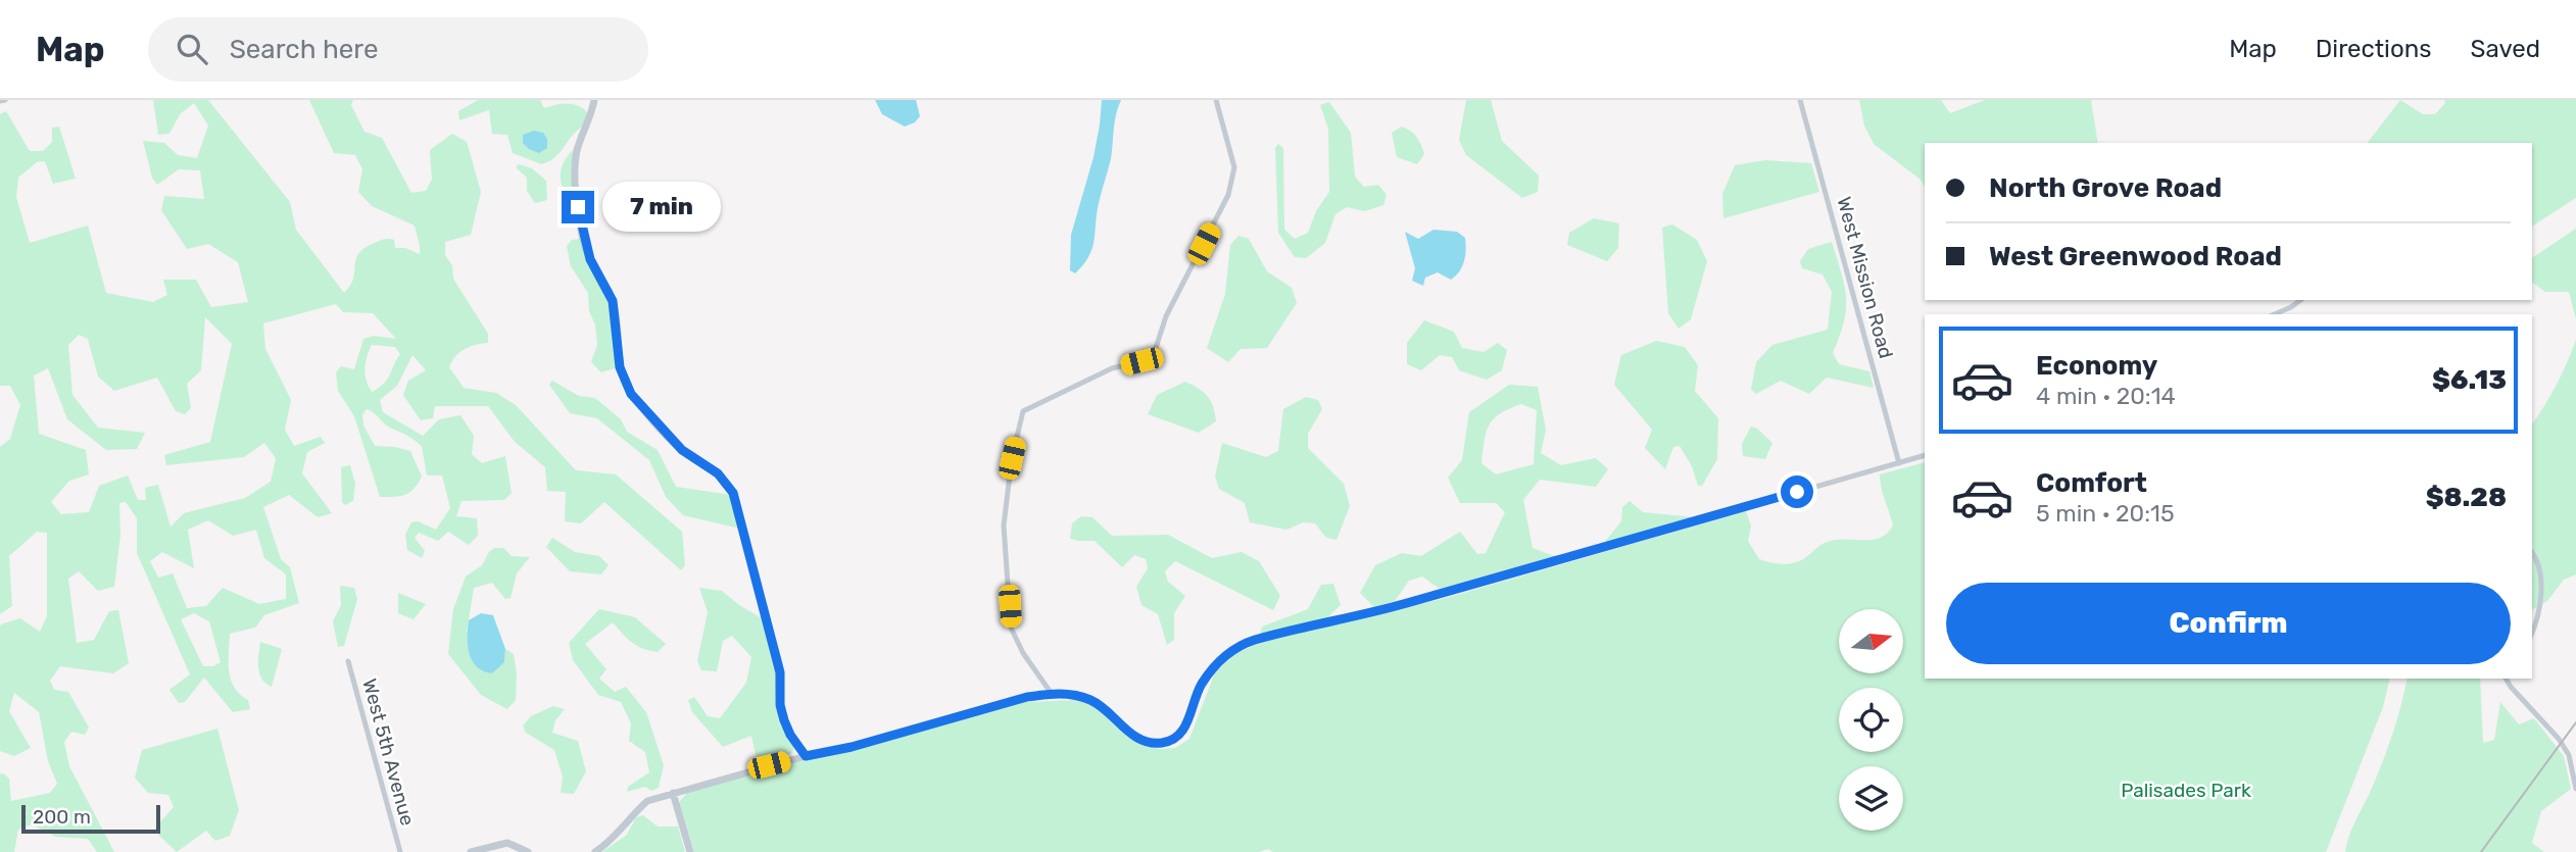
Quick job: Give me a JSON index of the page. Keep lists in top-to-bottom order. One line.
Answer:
{"streets":{"street":["West Mission Road","West 5th Avenue"]},"parks":["Palisades Park"],"scale_bar":"200 m","north":"right","page":{"header":"Map","search":"Search here","nav":["Map","Directions","Saved"],"banner":["North Grove Road","West Greenwood Road"],"bubble":"7 min","list":[{"name":"Economy","note":"4 min · 20:14","value":"$6.13"},{"name":"Comfort","note":"5 min · 20:15","value":"$8.28"}],"buttons":"Confirm","scale":"200 m"}}
